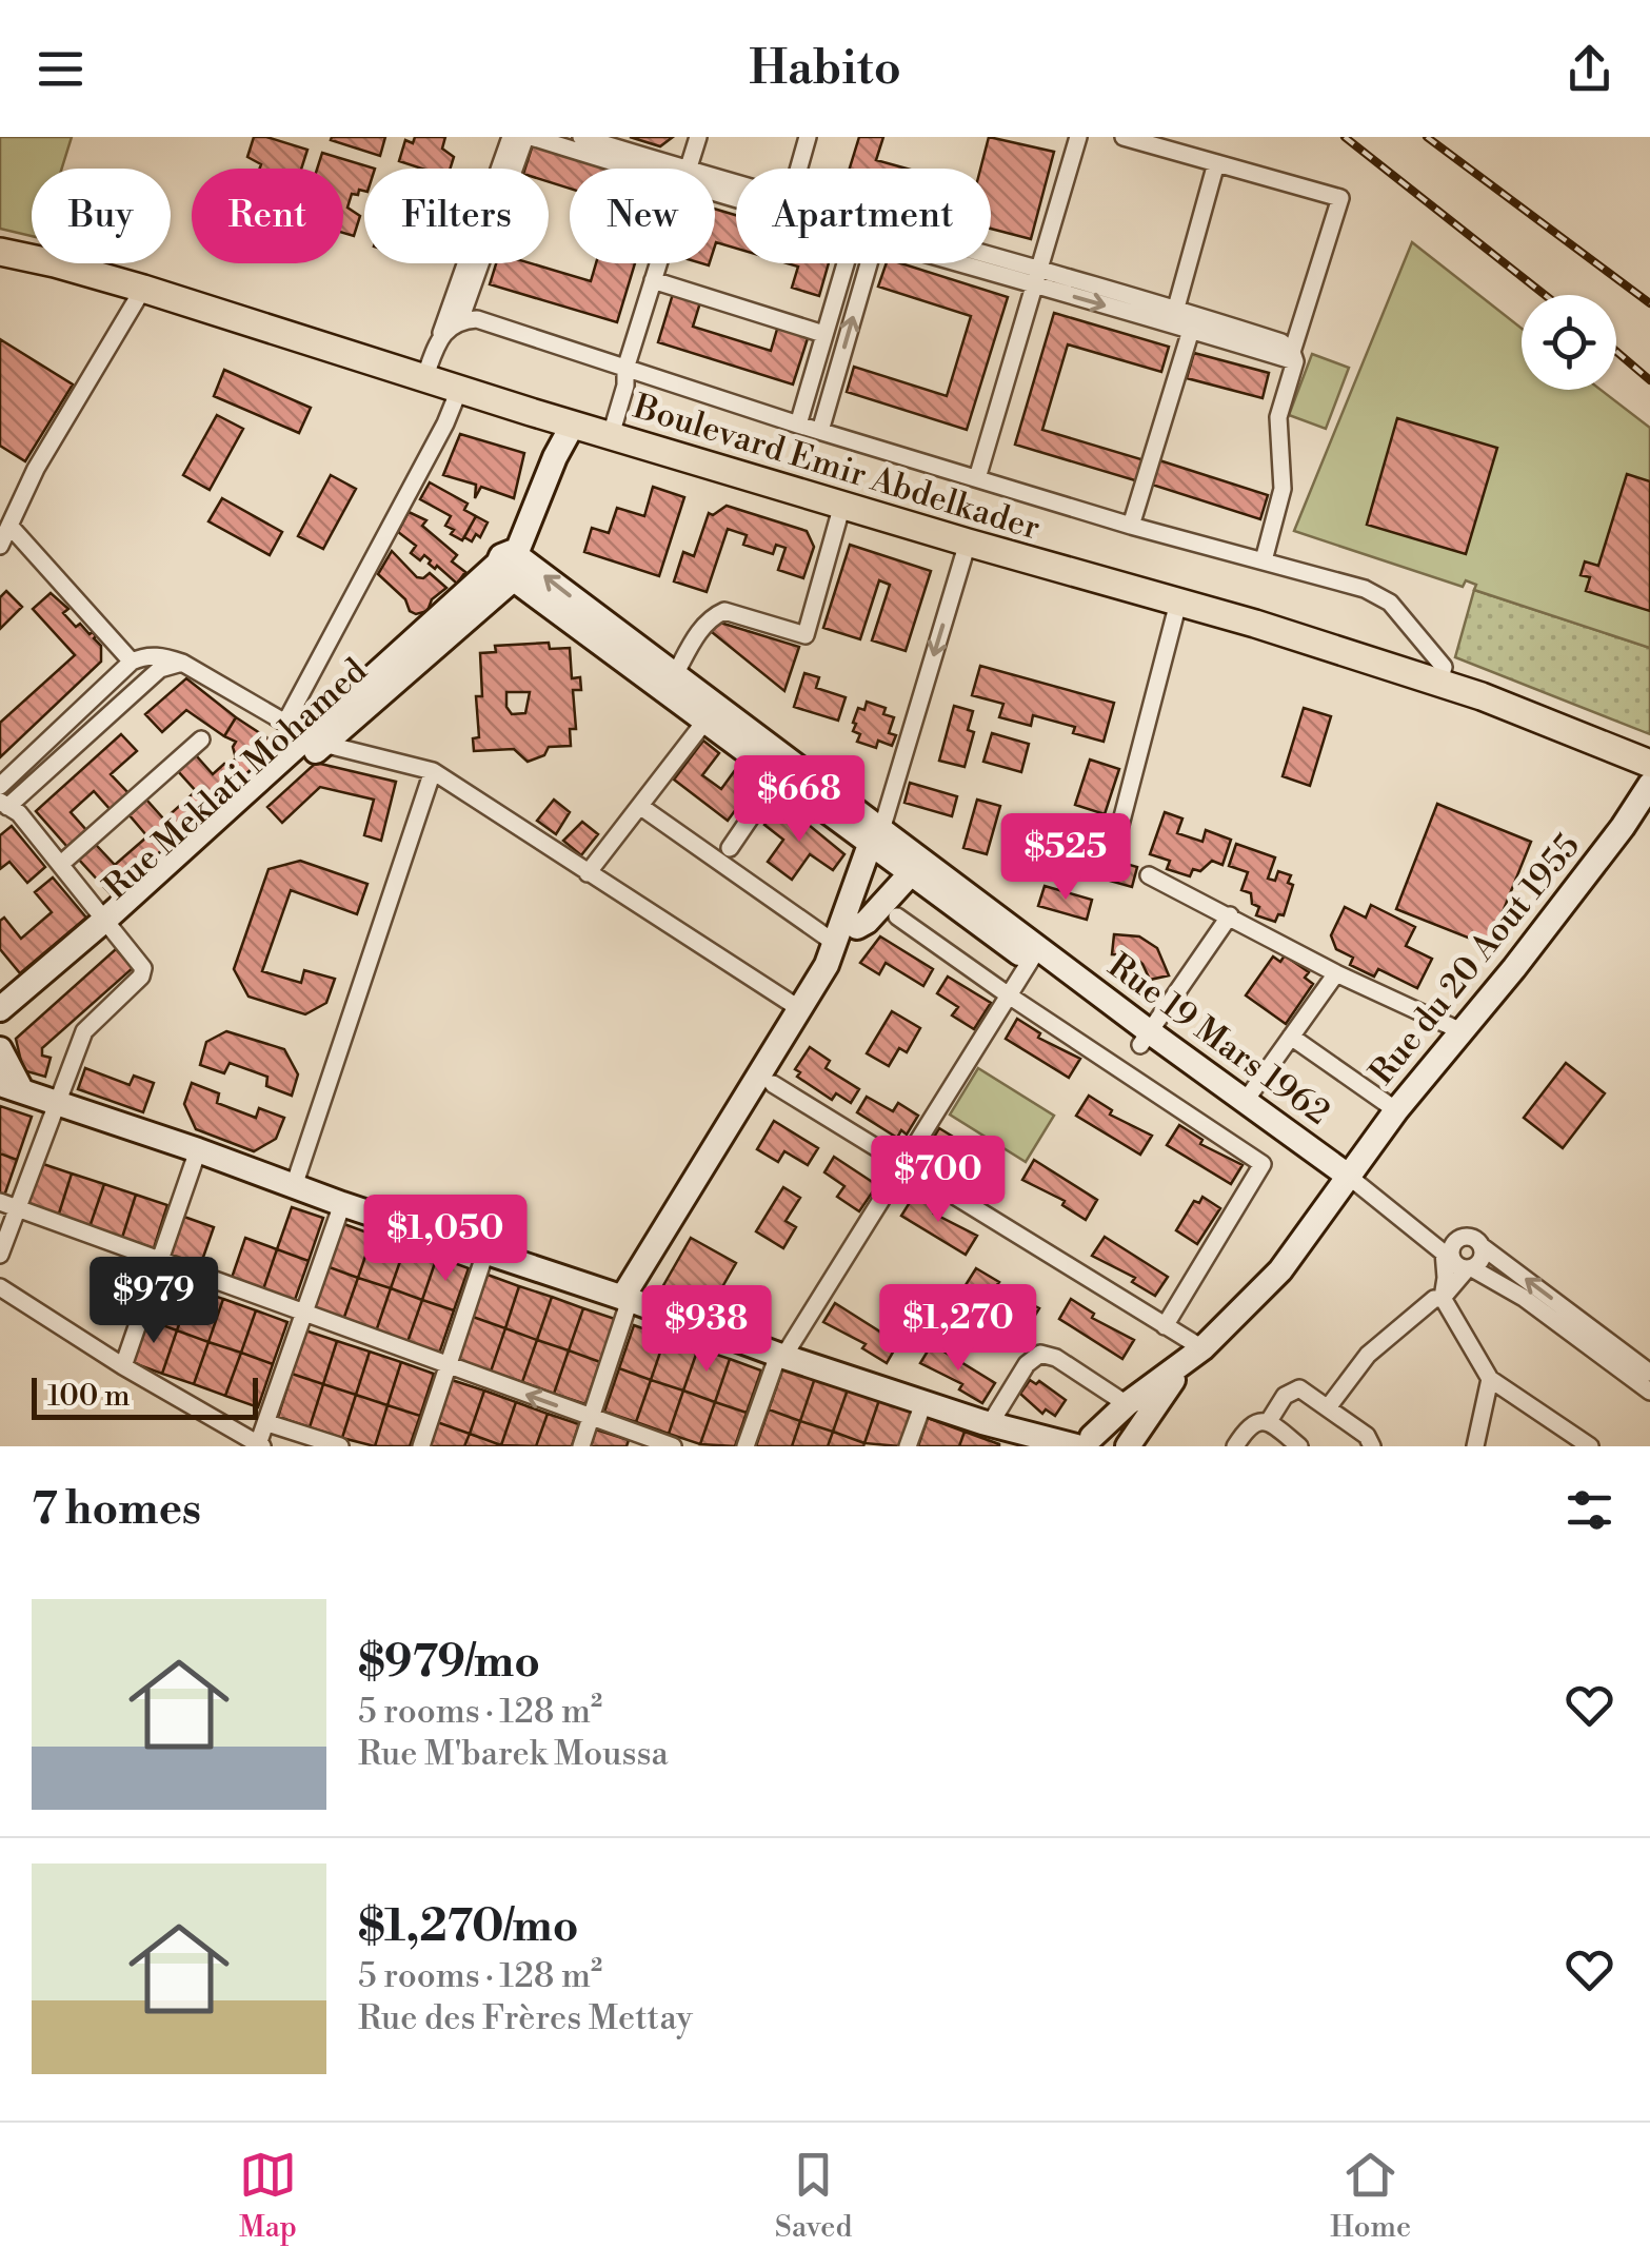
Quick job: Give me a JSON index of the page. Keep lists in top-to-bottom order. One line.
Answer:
{"streets":{"main road":["Boulevard Emir Abdelkader"],"street":["Rue Meklati Mohamed","Rue du 20 Aout 1955","Rue 19 Mars 1962"]},"crossings":[["Rue Meklati Mohamed","Rue 19 Mars 1962"],["Rue du 20 Aout 1955","Rue 19 Mars 1962"]],"scale_bar":"100 m","page":{"header":"Habito","chip":["Buy","Rent","Filters","New","Apartment"],"price":["$668","$525","$700","$1,050","$979","$1,270","$938"],"scale":"100 m","heading":"7 homes","list":[{"name":"$979/mo","note":"5 rooms · 128 m² · Rue M'barek Moussa"},{"name":"$1,270/mo","note":"5 rooms · 128 m² · Rue des Frères Mettay"}],"tabs":["Map","Saved","Home"]}}
